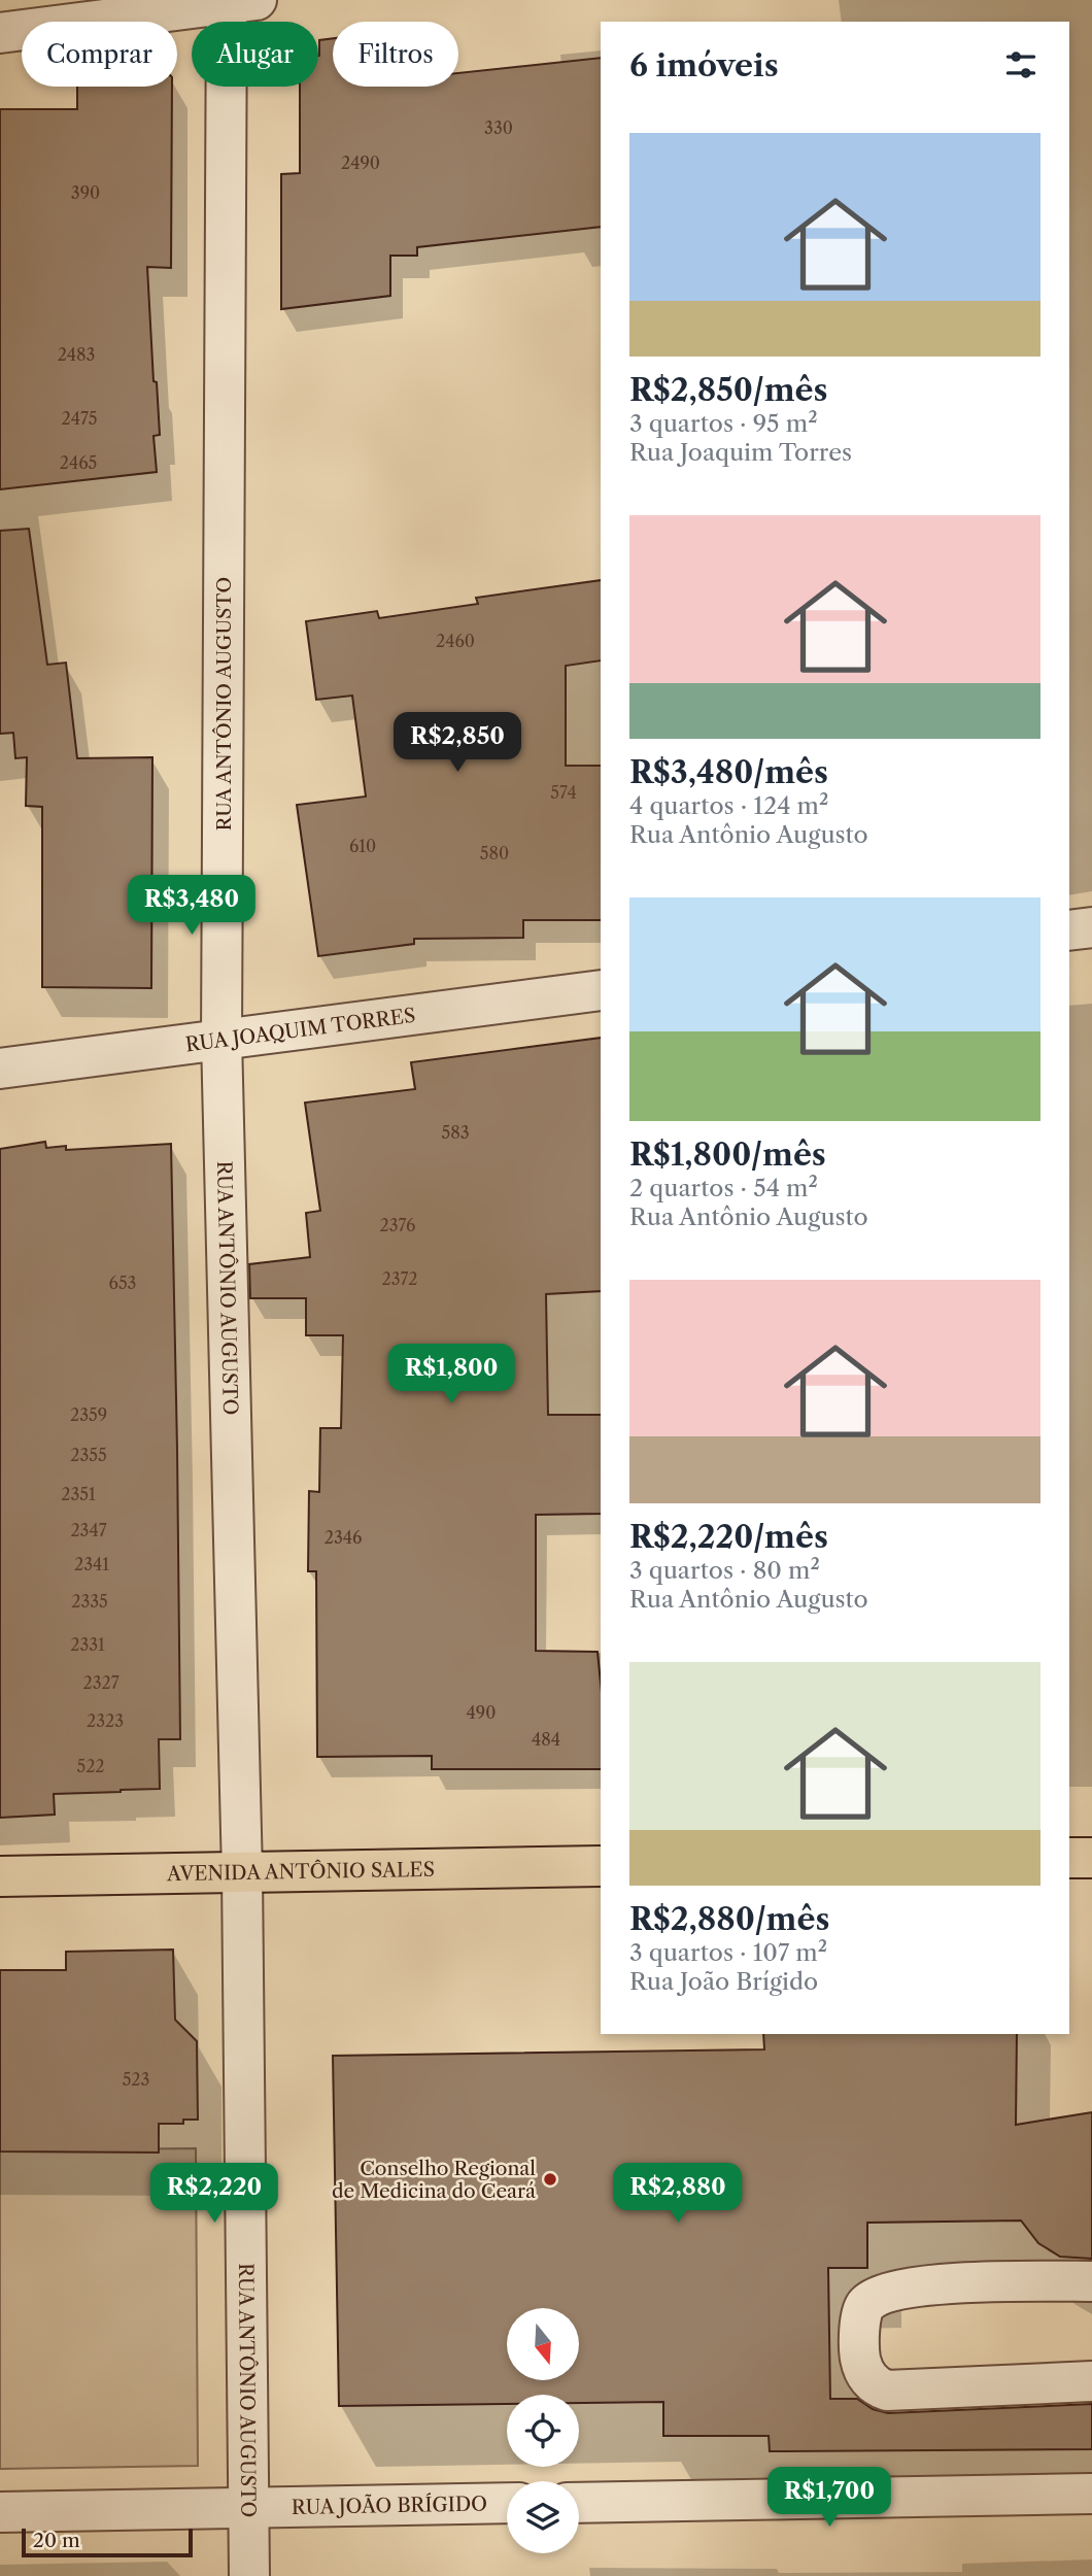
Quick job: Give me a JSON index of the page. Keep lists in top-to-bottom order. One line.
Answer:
{"streets":{"main road":["AVENIDA ANTÔNIO SALES"],"street":["RUA ANTÔNIO AUGUSTO","RUA JOAQUIM TORRES","RUA JOÃO BRÍGIDO"]},"crossings":[["RUA ANTÔNIO AUGUSTO","RUA JOAQUIM TORRES"],["RUA ANTÔNIO AUGUSTO","AVENIDA ANTÔNIO SALES"],["RUA ANTÔNIO AUGUSTO","RUA JOÃO BRÍGIDO"]],"places":["Conselho Regional de Medicina do Ceará"],"house_numbers":["330","2490","390","2483","2475","2465","2460","574","610","580","583","2376","2372","653","2359","2355","2351","2347","2346","2341","2335","2331","2327","490","2323","484","522","523"],"scale_bar":"20 m","north":"bottom","page":{"chip":["Comprar","Alugar","Filtros"],"heading":"6 imóveis","list":[{"name":"R$2,850/mês","note":"3 quartos · 95 m² · Rua Joaquim Torres"},{"name":"R$3,480/mês","note":"4 quartos · 124 m² · Rua Antônio Augusto"},{"name":"R$1,800/mês","note":"2 quartos · 54 m² · Rua Antônio Augusto"},{"name":"R$2,220/mês","note":"3 quartos · 80 m² · Rua Antônio Augusto"},{"name":"R$2,880/mês","note":"3 quartos · 107 m² · Rua João Brígido"}],"price":["R$2,850","R$3,480","R$1,800","R$2,220","R$2,880","R$1,700"],"scale":"20 m"}}
